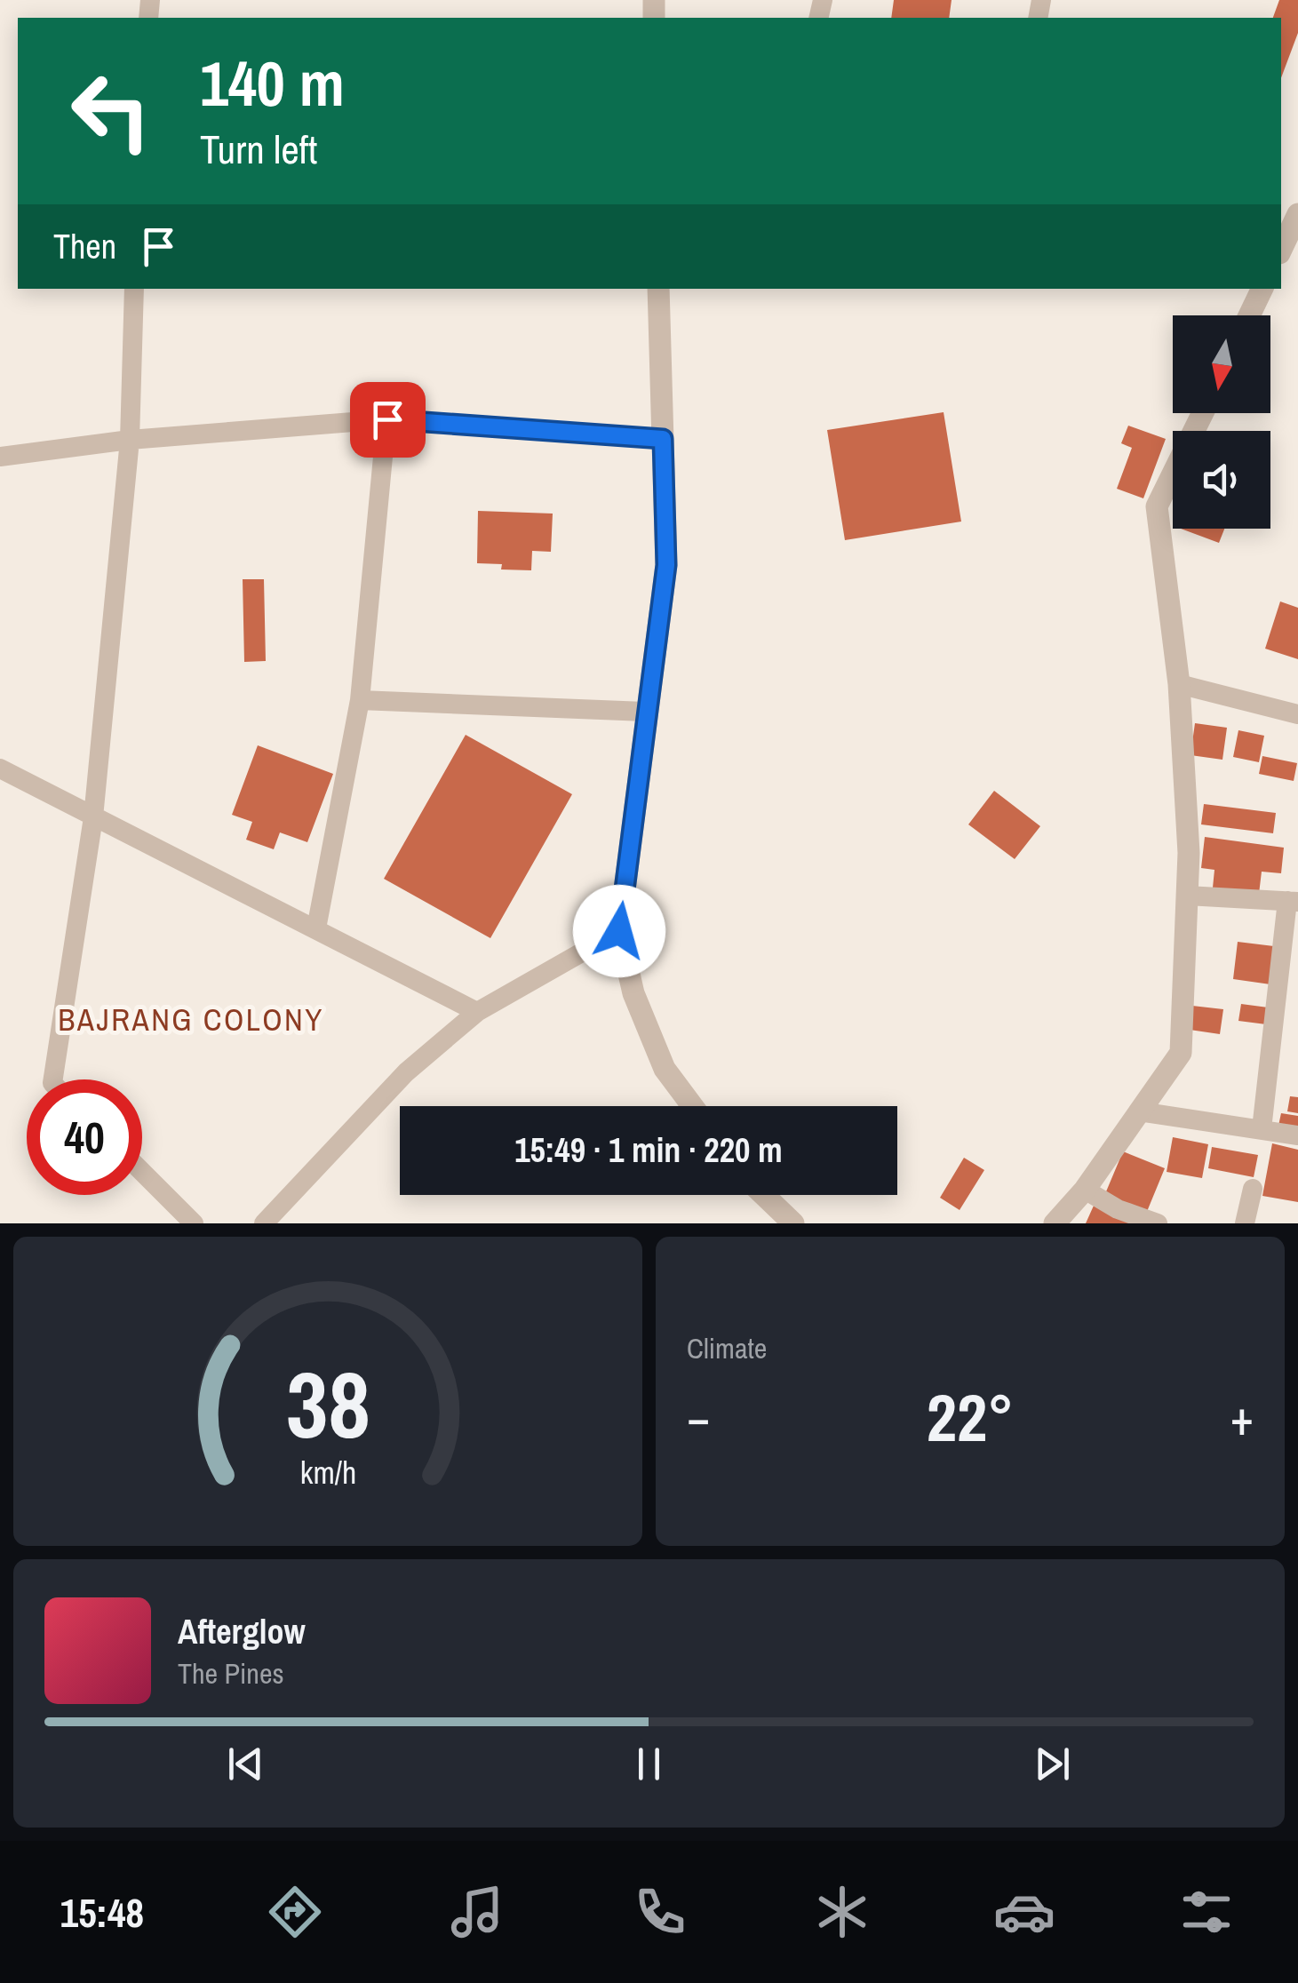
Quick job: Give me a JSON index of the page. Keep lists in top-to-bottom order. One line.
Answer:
{"districts":["BAJRANG COLONY"],"north":"bottom","page":{"turn":["140 m","Turn left"],"then":"Then","limit":"40","trip":"15:49 · 1 min · 220 m","tile":"Climate","heat":["−","22°","+"],"song":["Afterglow","The Pines"],"tabs":"15:48","gauge":["38","km/h"]}}
